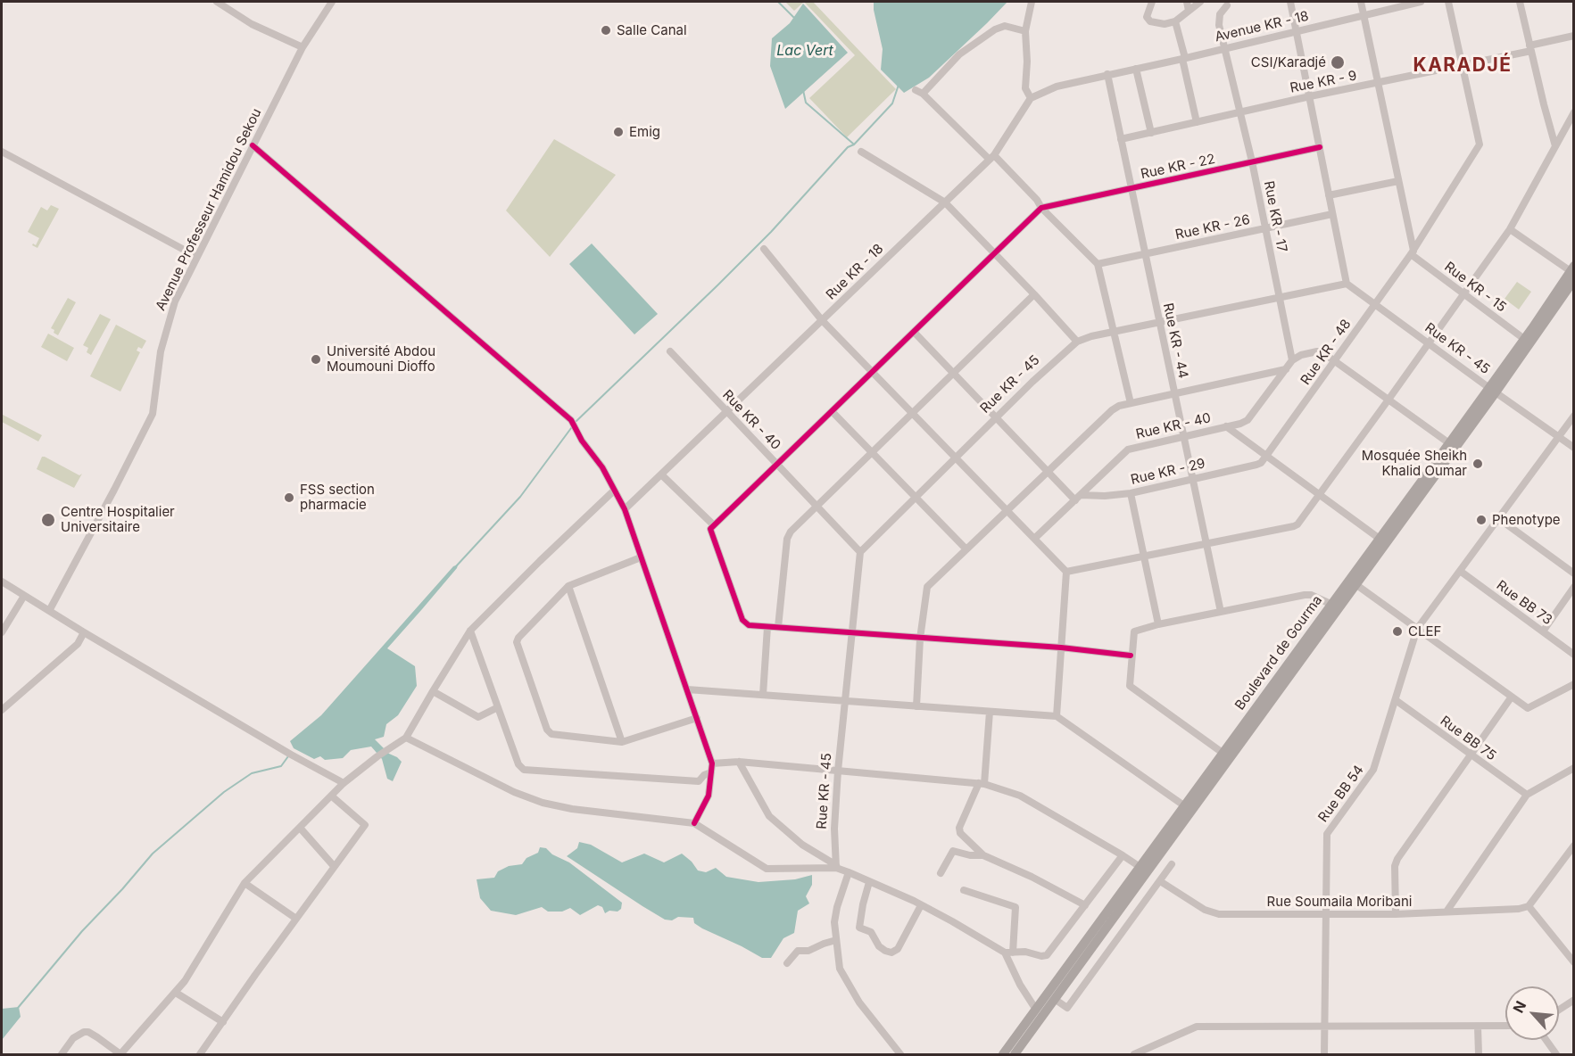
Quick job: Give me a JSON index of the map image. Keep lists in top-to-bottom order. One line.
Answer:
{"streets":{"highway":["Boulevard de Gourma"],"street":["Avenue KR - 18","Rue KR - 9","Rue KR - 22","Avenue Professeur Hamidou Sekou","Rue KR - 17","Rue KR - 26","Rue KR - 18","Rue KR - 15","Rue KR - 44","Rue KR - 45","Rue KR - 48","Rue KR - 40","Rue KR - 29","Rue BB 73","Rue BB 75","Rue BB 54","Rue Soumaila Moribani"]},"crossings":[["Avenue KR - 18","Rue KR - 17"],["Avenue KR - 18","Rue KR - 44"],["Rue KR - 9","Rue KR - 17"],["Rue KR - 9","Rue KR - 44"],["Rue KR - 9","Rue KR - 48"],["Rue KR - 22","Rue KR - 17"],["Rue KR - 22","Rue KR - 44"],["Rue KR - 17","Rue KR - 26"],["Rue KR - 17","Rue KR - 45"],["Rue KR - 17","Rue KR - 40"],["Rue KR - 26","Rue KR - 44"],["Rue KR - 18","Rue KR - 40"],["Rue KR - 15","Rue KR - 48"],["Rue KR - 15","Boulevard de Gourma"],["Rue KR - 44","Rue KR - 45"],["Rue KR - 44","Rue KR - 40"],["Rue KR - 44","Rue KR - 29"],["Rue KR - 45","Rue KR - 48"],["Rue KR - 45","Rue KR - 40"],["Rue KR - 45","Boulevard de Gourma"],["Rue KR - 45","Rue BB 54"],["Rue KR - 48","Rue KR - 29"],["Rue KR - 40","Rue KR - 29"],["Rue BB 73","Rue BB 54"],["Rue BB 75","Rue BB 54"],["Rue BB 54","Rue Soumaila Moribani"]],"districts":["KARADJÉ"],"water":["Lac Vert"],"places":["Salle Canal","CSI/Karadjé","Emig","Université Abdou Moumouni Dioffo","Mosquée Sheikh Khalid Oumar","FSS section pharmacie","Centre Hospitalier Universitaire","Phenotype","CLEF"],"north":"top left"}
